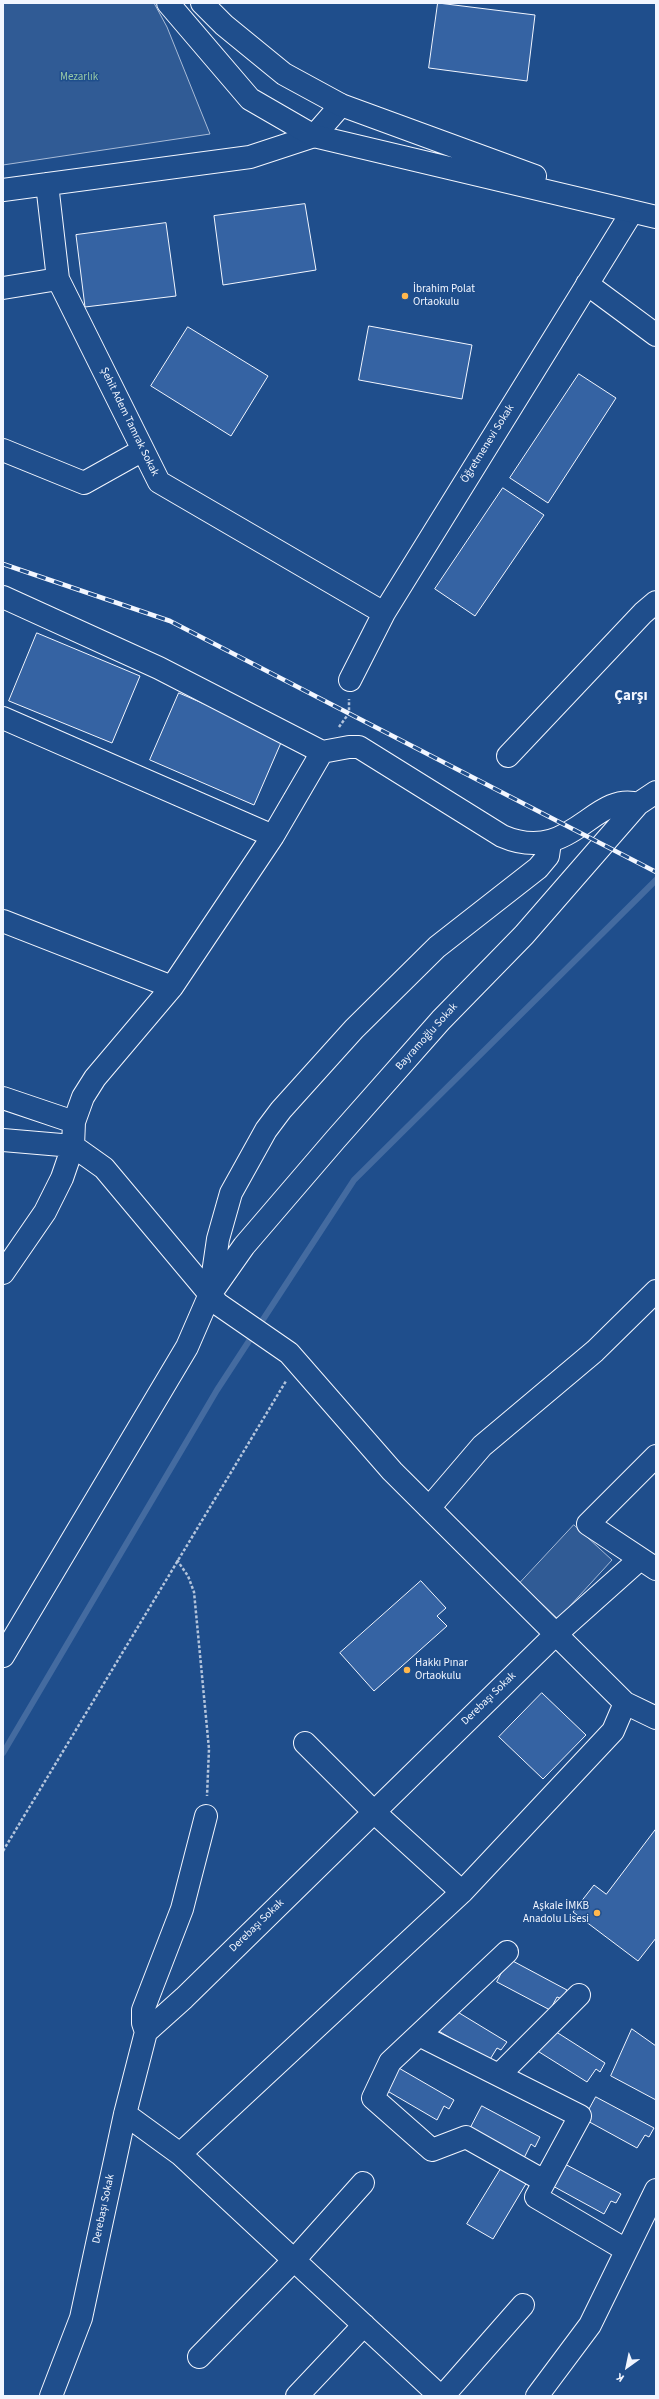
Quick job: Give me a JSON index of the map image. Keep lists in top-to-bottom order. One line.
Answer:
{"streets":{"street":["Şehit Adem Tamrak Sokak","Öğretmenevi Sokak","Bayramoğlu Sokak","Derebaşı Sokak"]},"crossings":[["Şehit Adem Tamrak Sokak","Öğretmenevi Sokak"]],"districts":["Çarşı"],"parks":["Mezarlık"],"places":["İbrahim Polat Ortaokulu","Hakkı Pınar Ortaokulu","Aşkale İMKB Anadolu Lisesi"],"north":"bottom left"}
